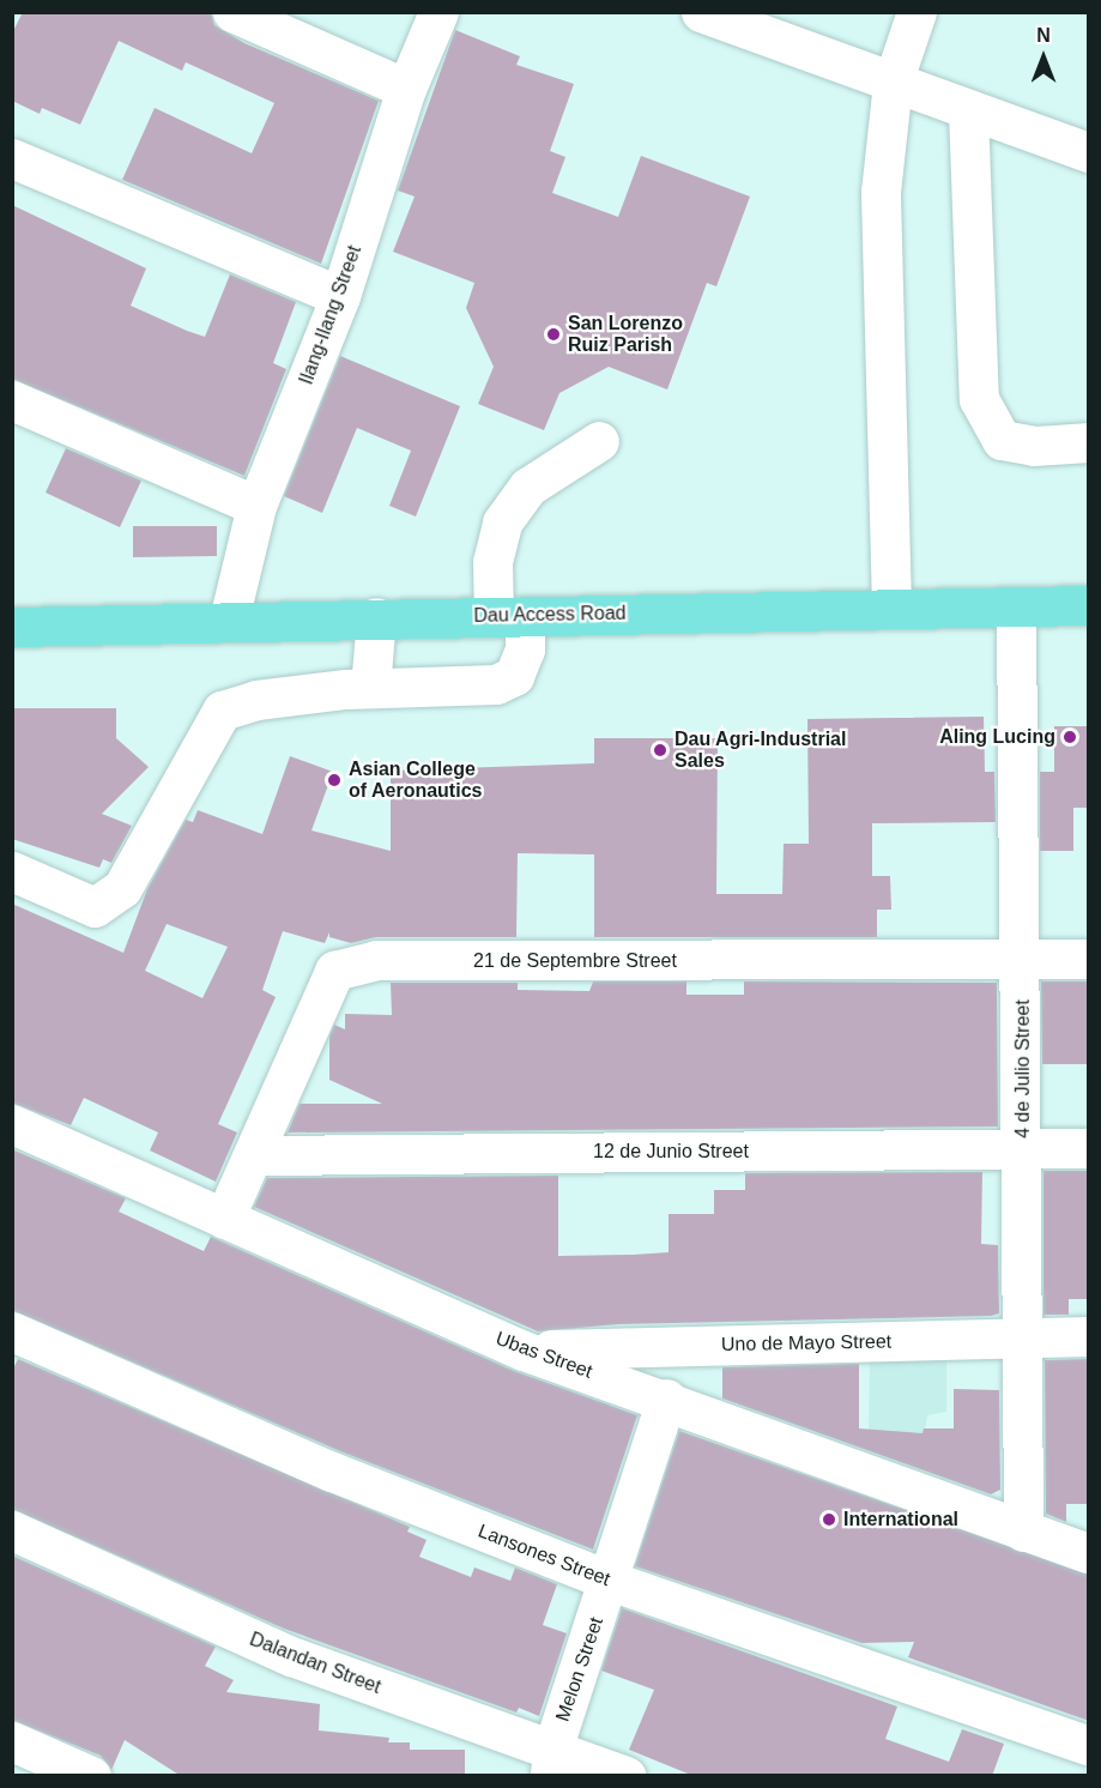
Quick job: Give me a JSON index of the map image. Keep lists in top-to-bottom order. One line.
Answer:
{"streets":{"main road":["Dau Access Road"],"street":["Ilang-Ilang Street","21 de Septembre Street","4 de Julio Street","12 de Junio Street","Uno de Mayo Street","Ubas Street","Lansones Street","Dalandan Street","Melon Street"]},"crossings":[["Ilang-Ilang Street","Dau Access Road"],["Dau Access Road","4 de Julio Street"],["21 de Septembre Street","4 de Julio Street"],["21 de Septembre Street","12 de Junio Street"],["21 de Septembre Street","Ubas Street"],["4 de Julio Street","12 de Junio Street"],["4 de Julio Street","Uno de Mayo Street"],["4 de Julio Street","Ubas Street"],["Uno de Mayo Street","Ubas Street"],["Ubas Street","Melon Street"],["Lansones Street","Melon Street"],["Dalandan Street","Melon Street"]],"places":["San Lorenzo Ruiz Parish","Aling Lucing","Dau Agri-Industrial Sales","Asian College of Aeronautics","International"],"north":"top"}
